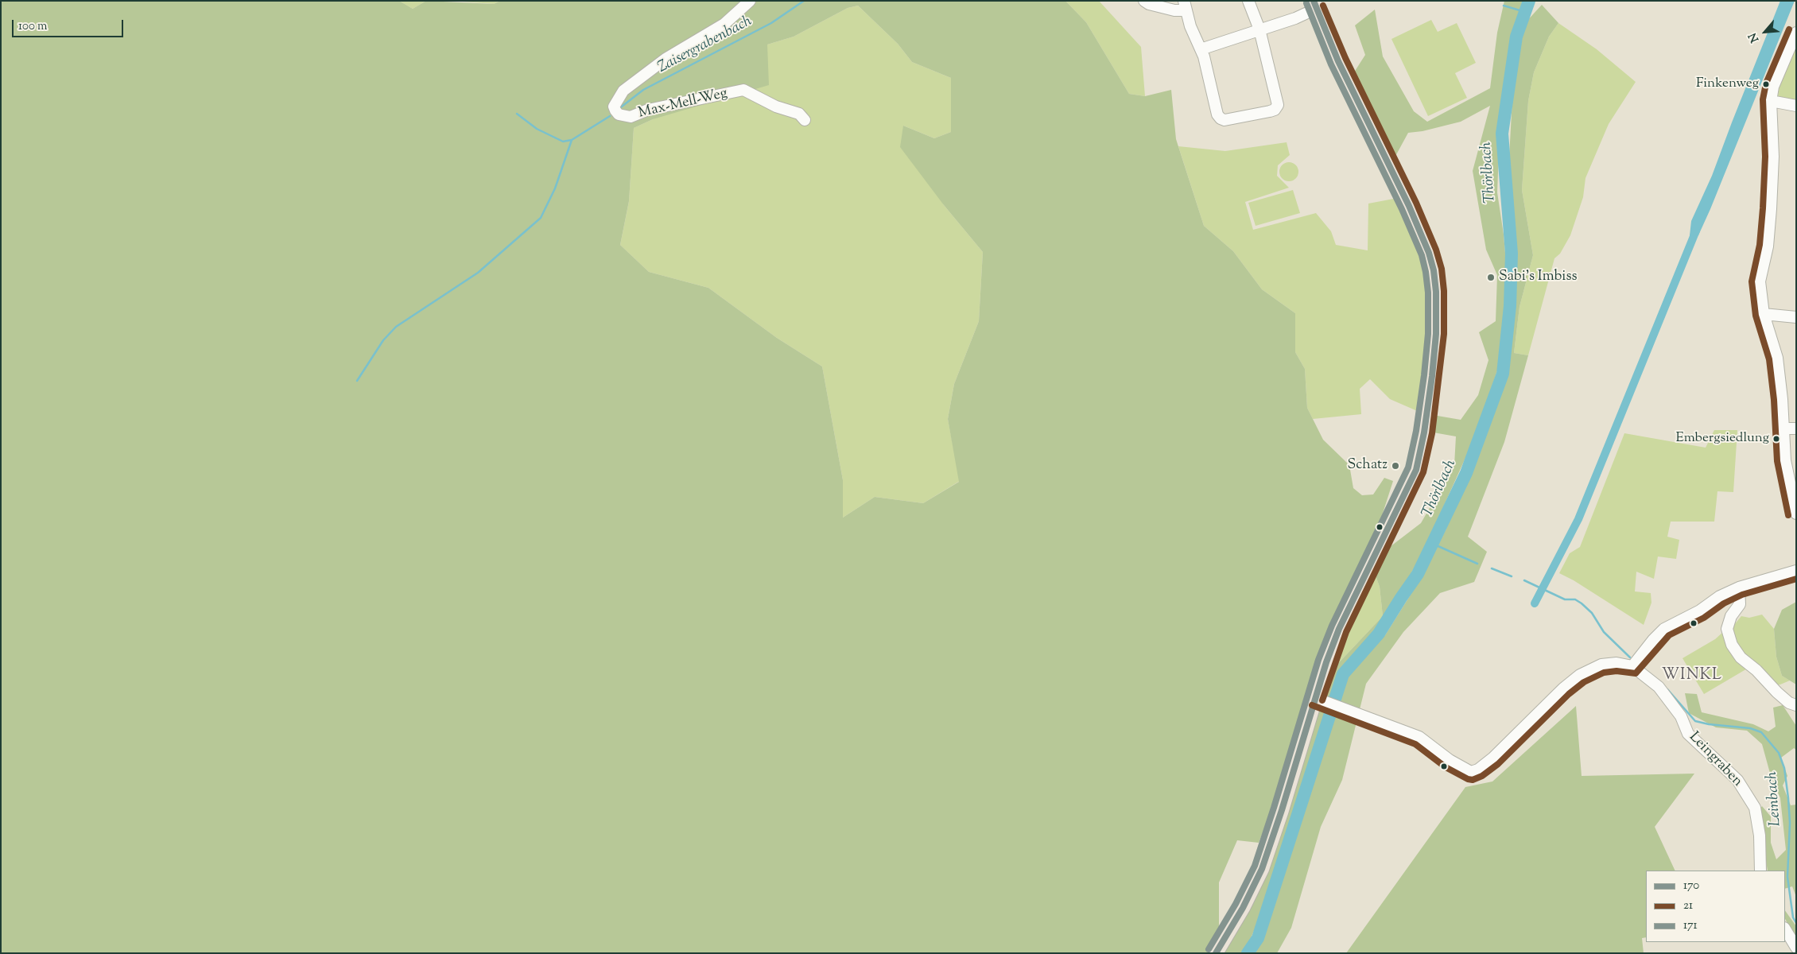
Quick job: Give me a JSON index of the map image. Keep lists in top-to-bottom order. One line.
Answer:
{"streets":{"street":["Max-Mell-Weg","Leingraben"]},"districts":["WINKL"],"water":["Zaisergrabenbach","Thörlbach","Leinbach"],"places":["Finkenweg","Sabi's Imbiss","Embergsiedlung","Schatz"],"lines":["transit line 170","transit line 171","transit line 21"],"legend":["170","21","171"],"scale_bar":"100 m","north":"bottom left"}
